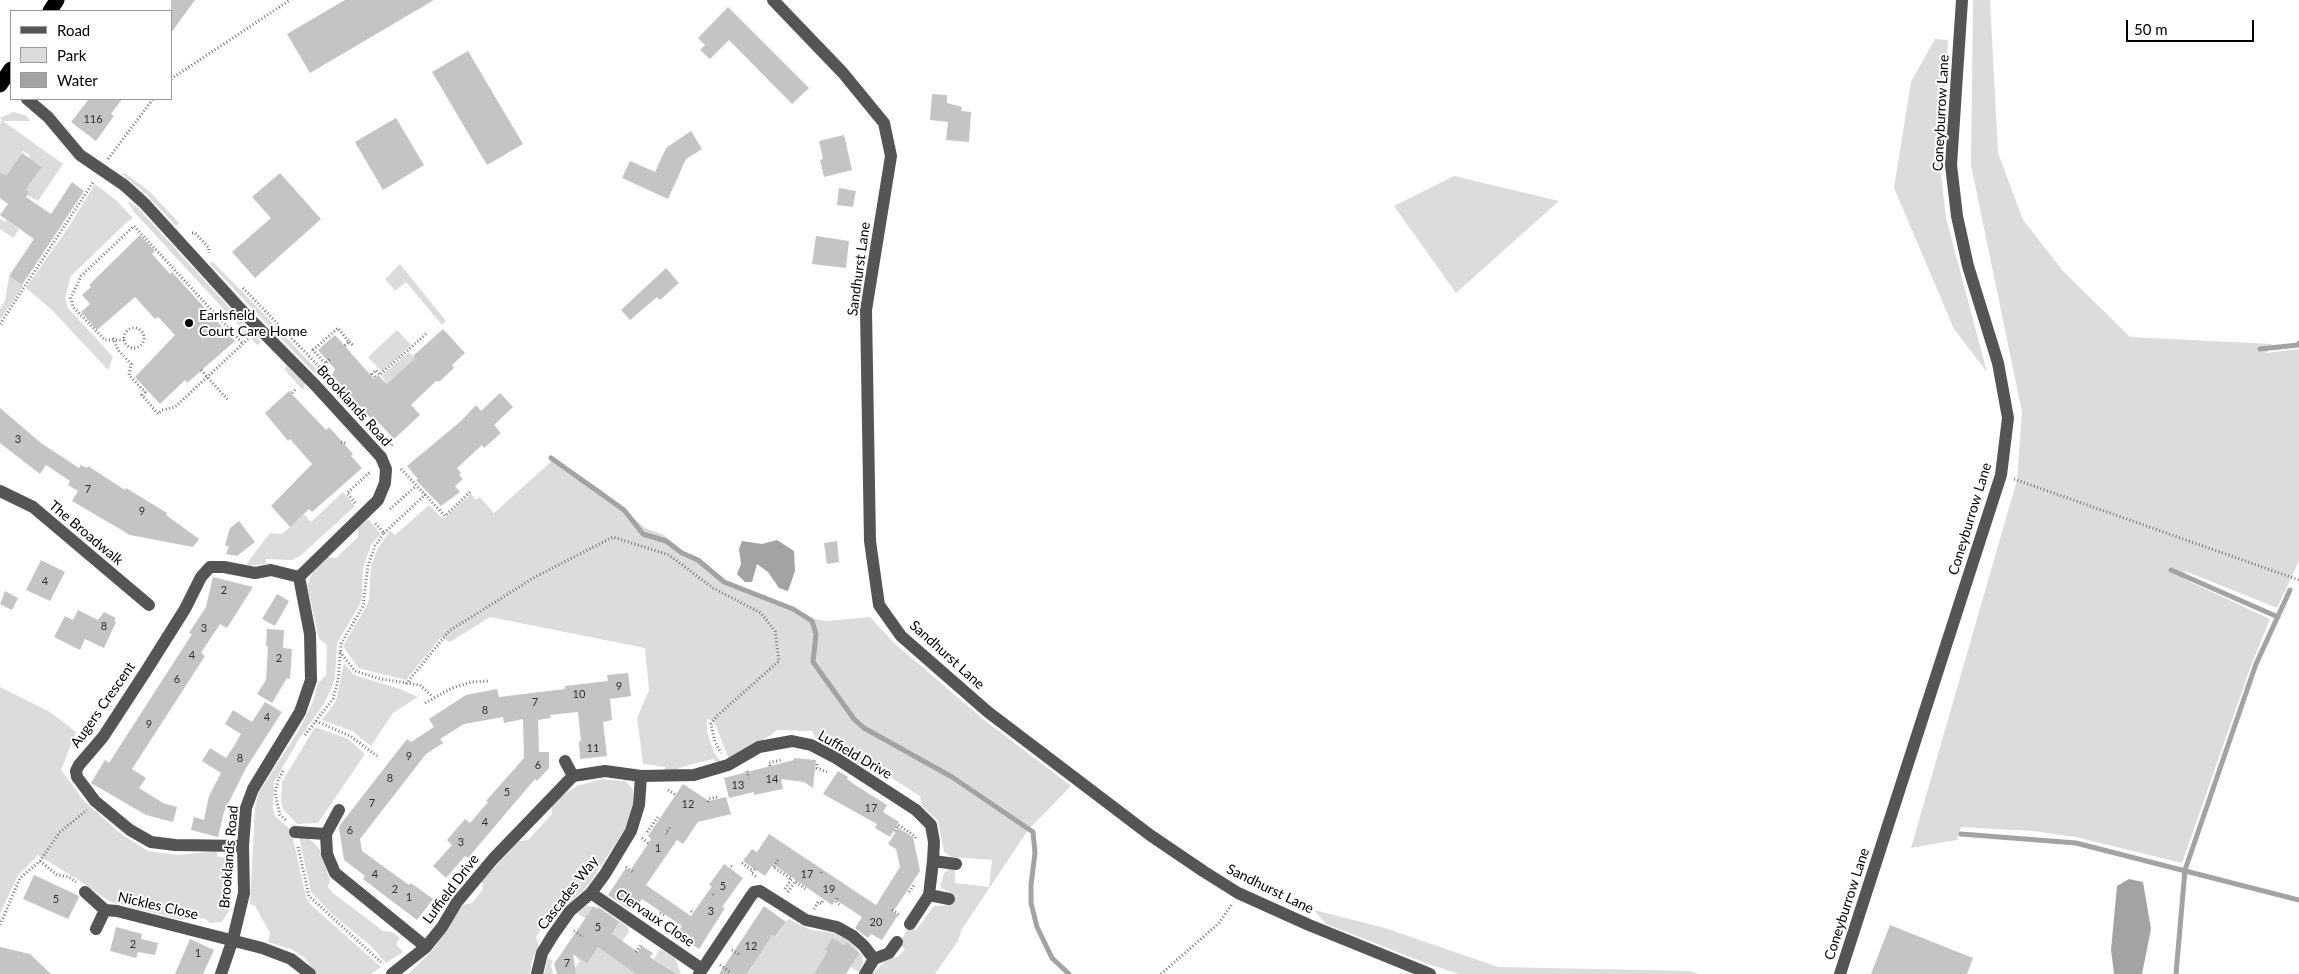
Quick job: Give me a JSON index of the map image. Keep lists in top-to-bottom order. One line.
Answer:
{"streets":{"street":["Coneyburrow Lane","Sandhurst Lane","Brooklands Road","The Broadwalk","Augers Crescent","Luffield Drive","Cascades Way","Nickles Close","Clervaux Close"]},"crossings":[["Brooklands Road","Augers Crescent"],["Brooklands Road","Nickles Close"],["Luffield Drive","Cascades Way"],["Cascades Way","Clervaux Close"]],"places":["Earlsfield Court Care Home"],"house_numbers":["116","3","7","9","4","2","8","3","4","2","6","9","10","7","8","4","9","11","9","8","6","8","14","13","5","7","12","17","4","6","3","1","4","17","5","2","19","1","5","3","20","5","2","12","1","7"],"legend":["Road","Park","Water"],"scale_bar":"50 m"}
